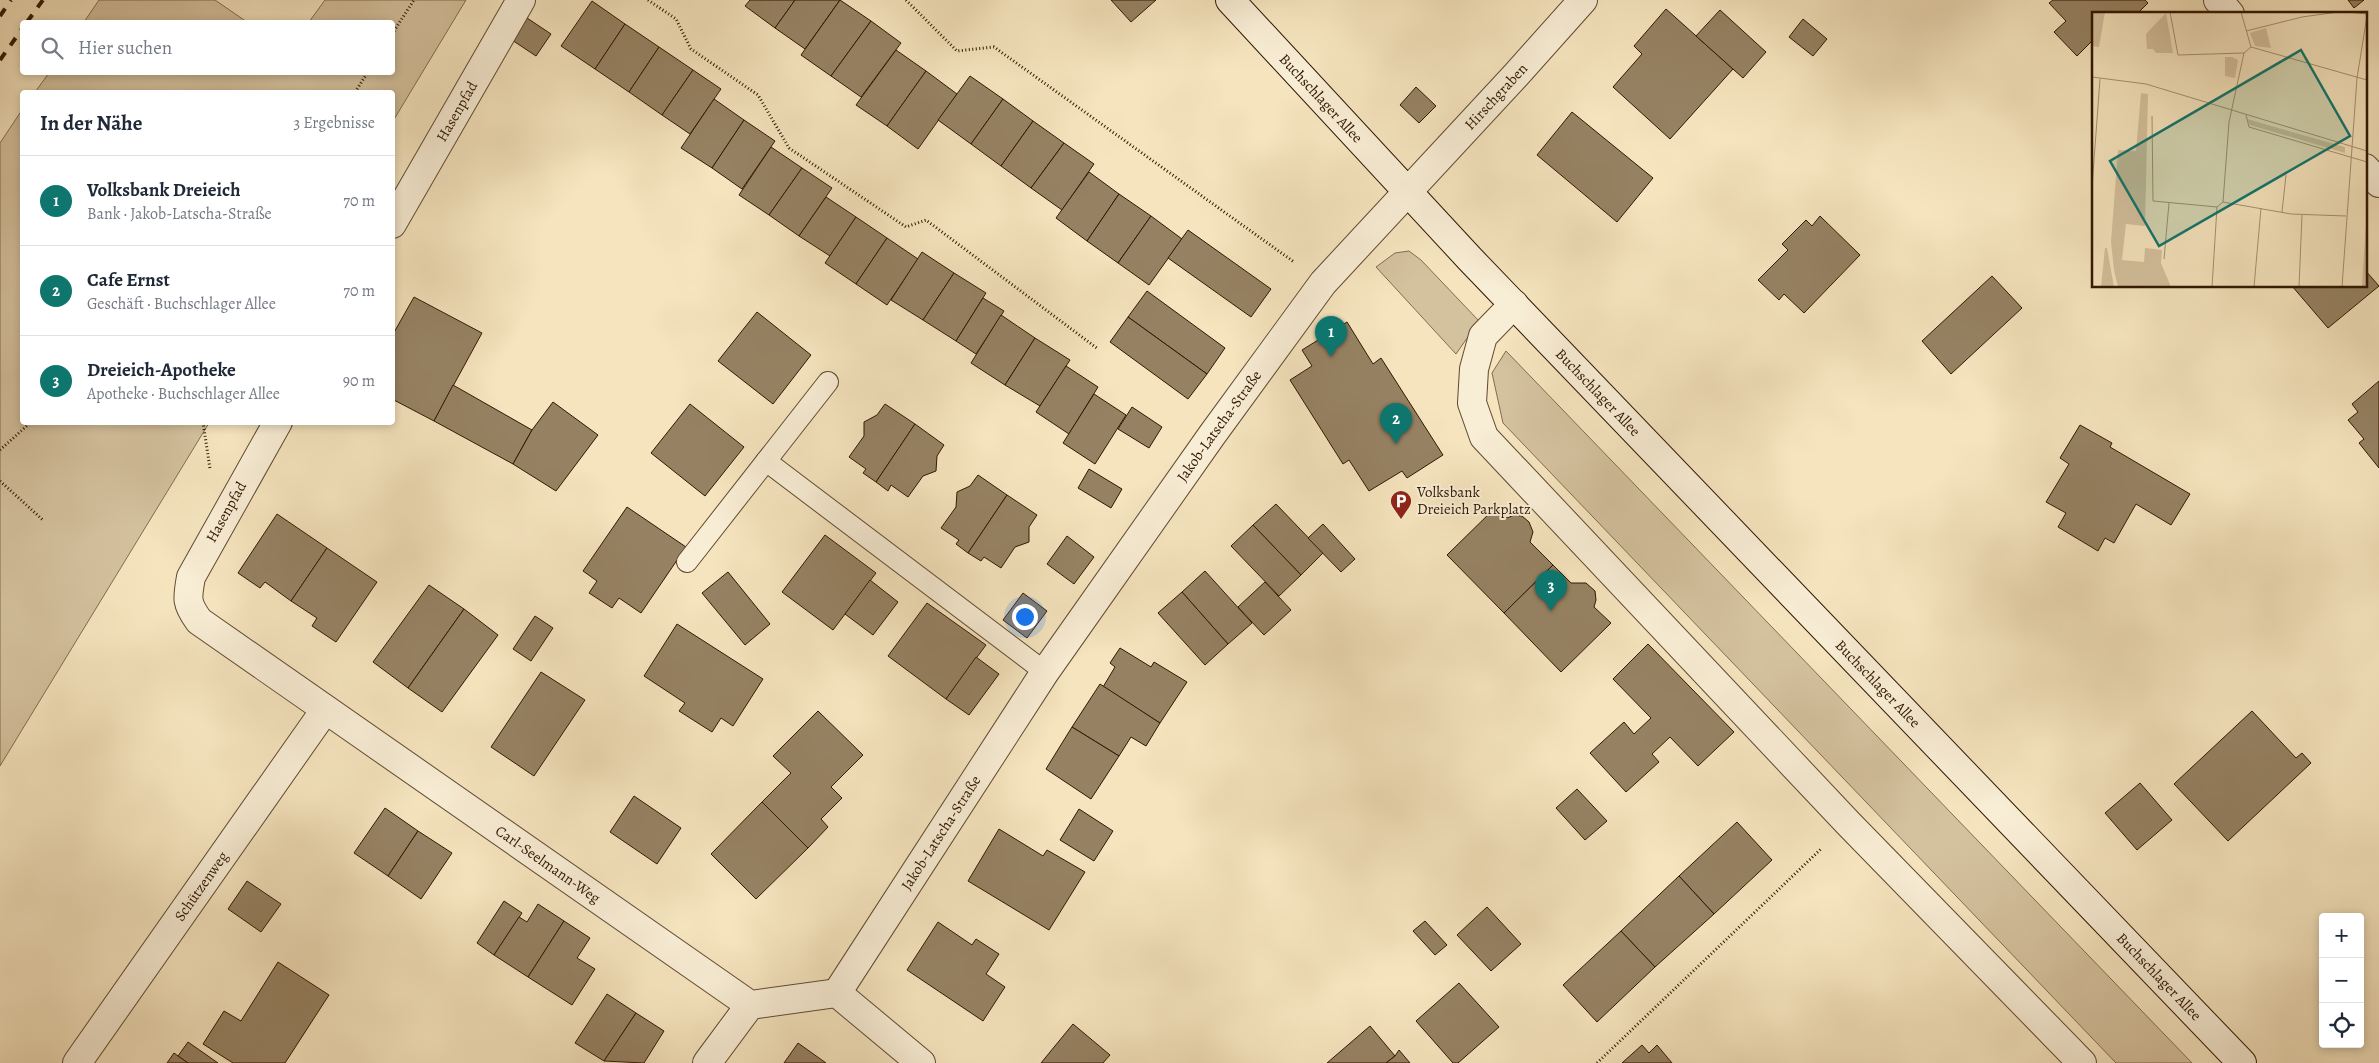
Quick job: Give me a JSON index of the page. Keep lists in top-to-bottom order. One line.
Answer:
{"streets":{"street":["Hirschgraben","Buchschlager Allee","Hasenpfad","Jakob-Latscha-Straße","Carl-Seelmann-Weg","Schützenweg"]},"crossings":[["Hirschgraben","Buchschlager Allee"],["Hirschgraben","Jakob-Latscha-Straße"],["Buchschlager Allee","Jakob-Latscha-Straße"],["Hasenpfad","Carl-Seelmann-Weg"],["Carl-Seelmann-Weg","Schützenweg"]],"places":{"parking":["Volksbank Dreieich Parkplatz"]},"page":{"search":"Hier suchen","heading":["In der Nähe","3 Ergebnisse"],"list":[{"mark":"1","name":"Volksbank Dreieich","note":"Bank · Jakob-Latscha-Straße","value":"70 m"},{"mark":"2","name":"Cafe Ernst","note":"Geschäft · Buchschlager Allee","value":"70 m"},{"mark":"3","name":"Dreieich-Apotheke","note":"Apotheke · Buchschlager Allee","value":"90 m"}],"pins":["1","2","3"],"map_buttons":["+","−"]}}
